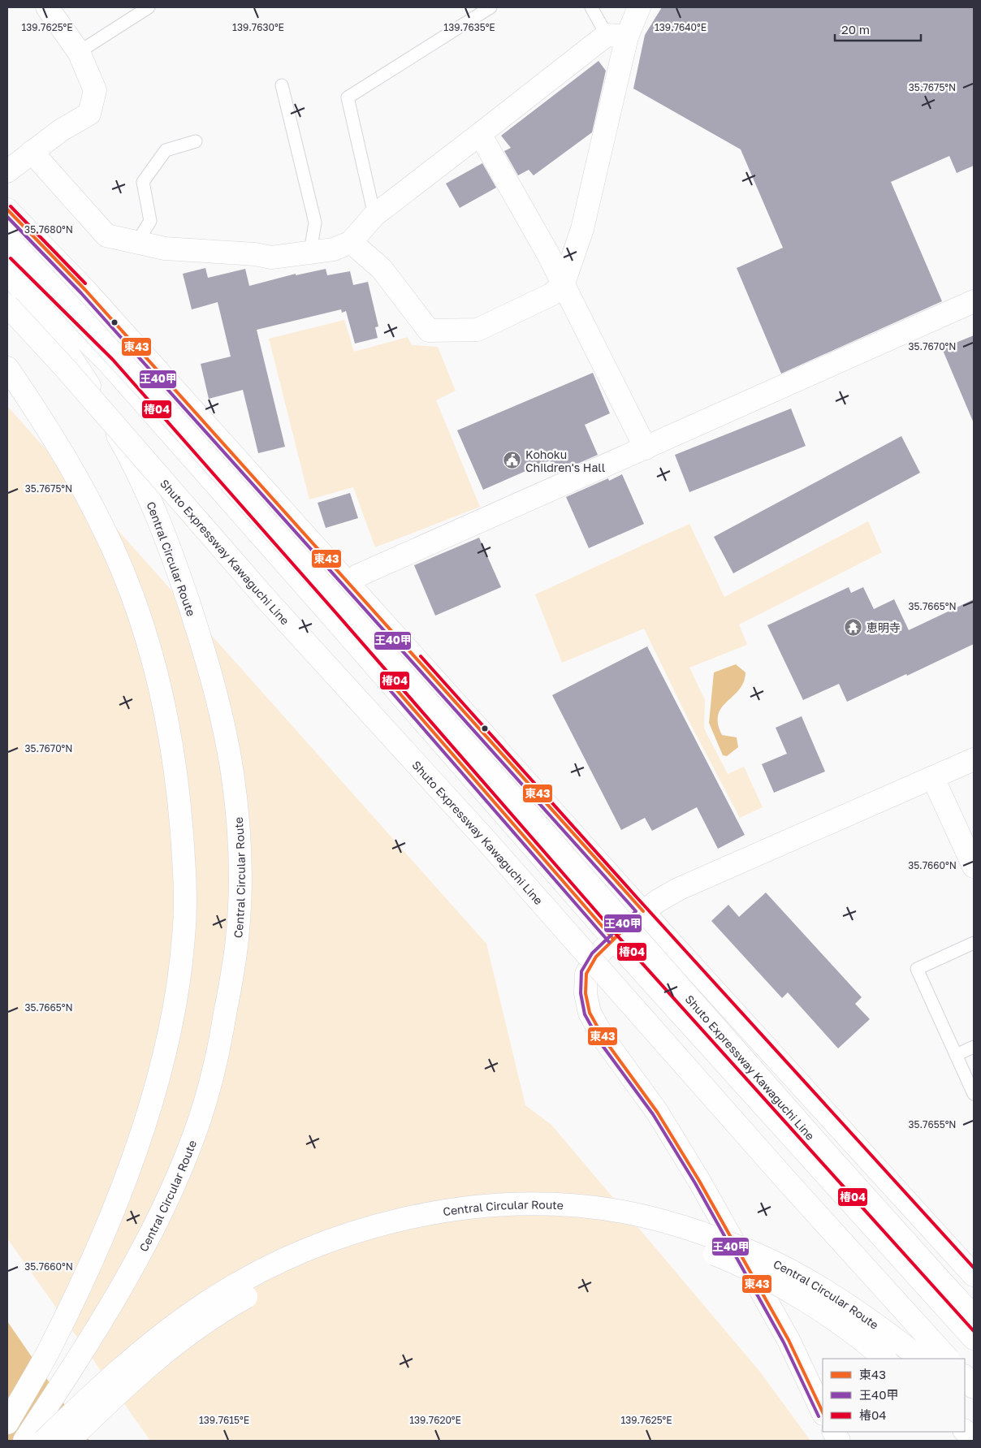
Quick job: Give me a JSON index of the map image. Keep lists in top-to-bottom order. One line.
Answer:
{"streets":{"main road":["Shuto Expressway Kawaguchi Line","Central Circular Route"]},"places":{"public building":["Kohoku Children's Hall"],"temple":["恵明寺"]},"lines":["transit line 椿04","transit line 東43","transit line 王40甲"],"legend":["東43","王40甲","椿04"],"scale_bar":"20 m","coordinates":["139.7625°E","139.7630°E","139.7635°E","139.7640°E","35.7675°N","35.7680°N","35.7670°N","35.7665°N","35.7660°N","35.7655°N","139.7615°E","139.7620°E"]}
